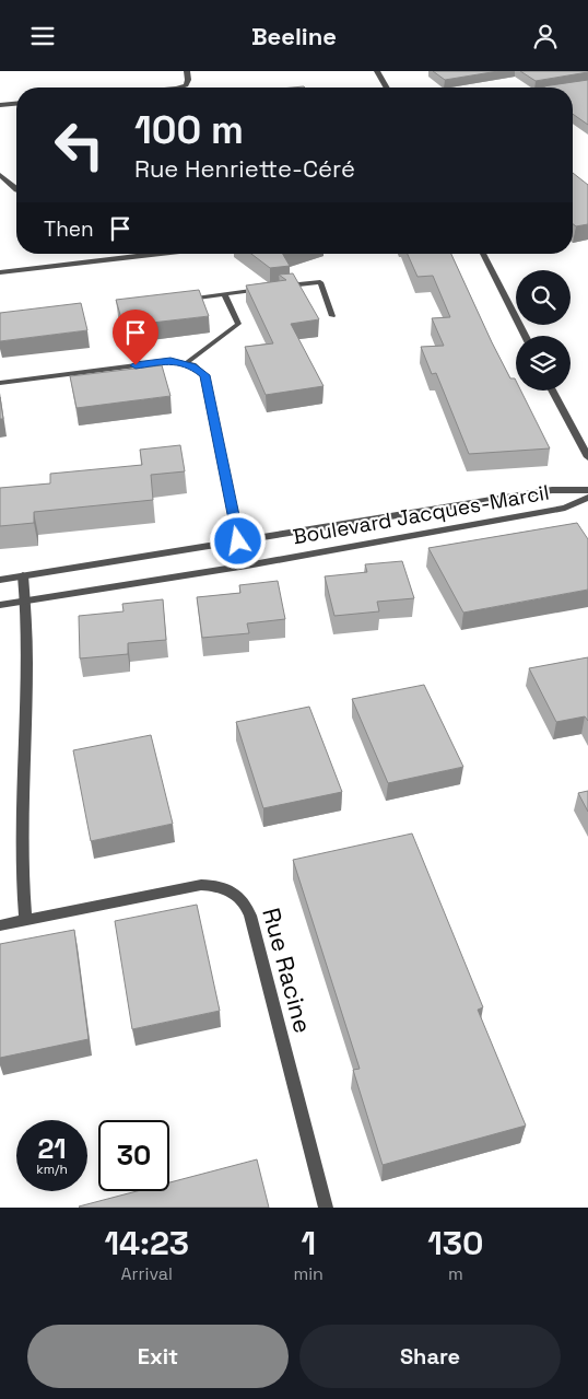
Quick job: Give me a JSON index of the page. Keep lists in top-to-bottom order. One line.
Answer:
{"streets":{"street":["Boulevard Jacques-Marcil","Rue Racine"]},"page":{"header":"Beeline","turn":["100 m","Rue Henriette-Céré"],"then":"Then","speed":"21 km/h","limit":"30","eta":["14:23","Arrival","1","min","130","m"],"buttons":["Exit","Share"]}}
